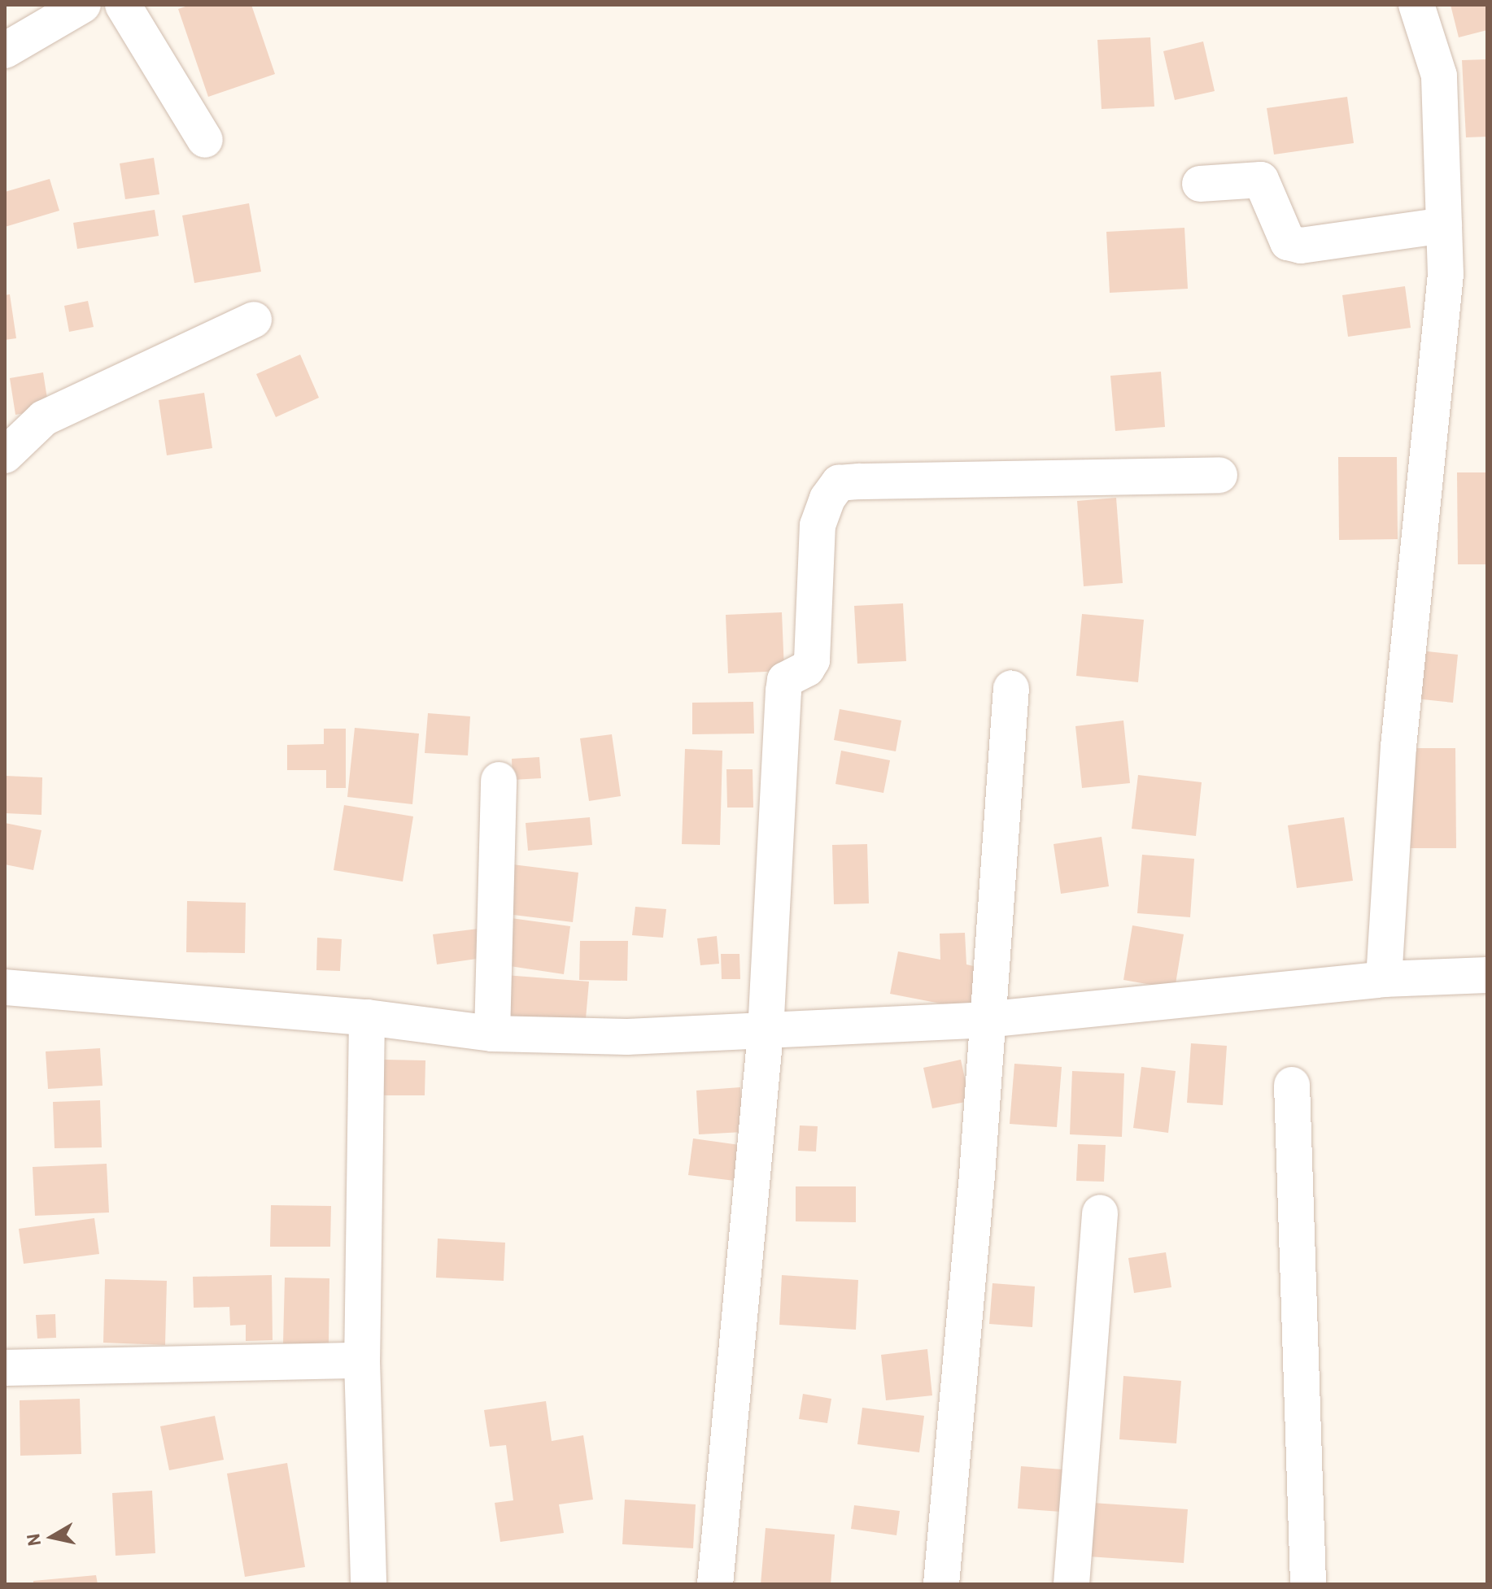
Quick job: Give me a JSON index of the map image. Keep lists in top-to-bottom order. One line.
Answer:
{"north":"left"}
